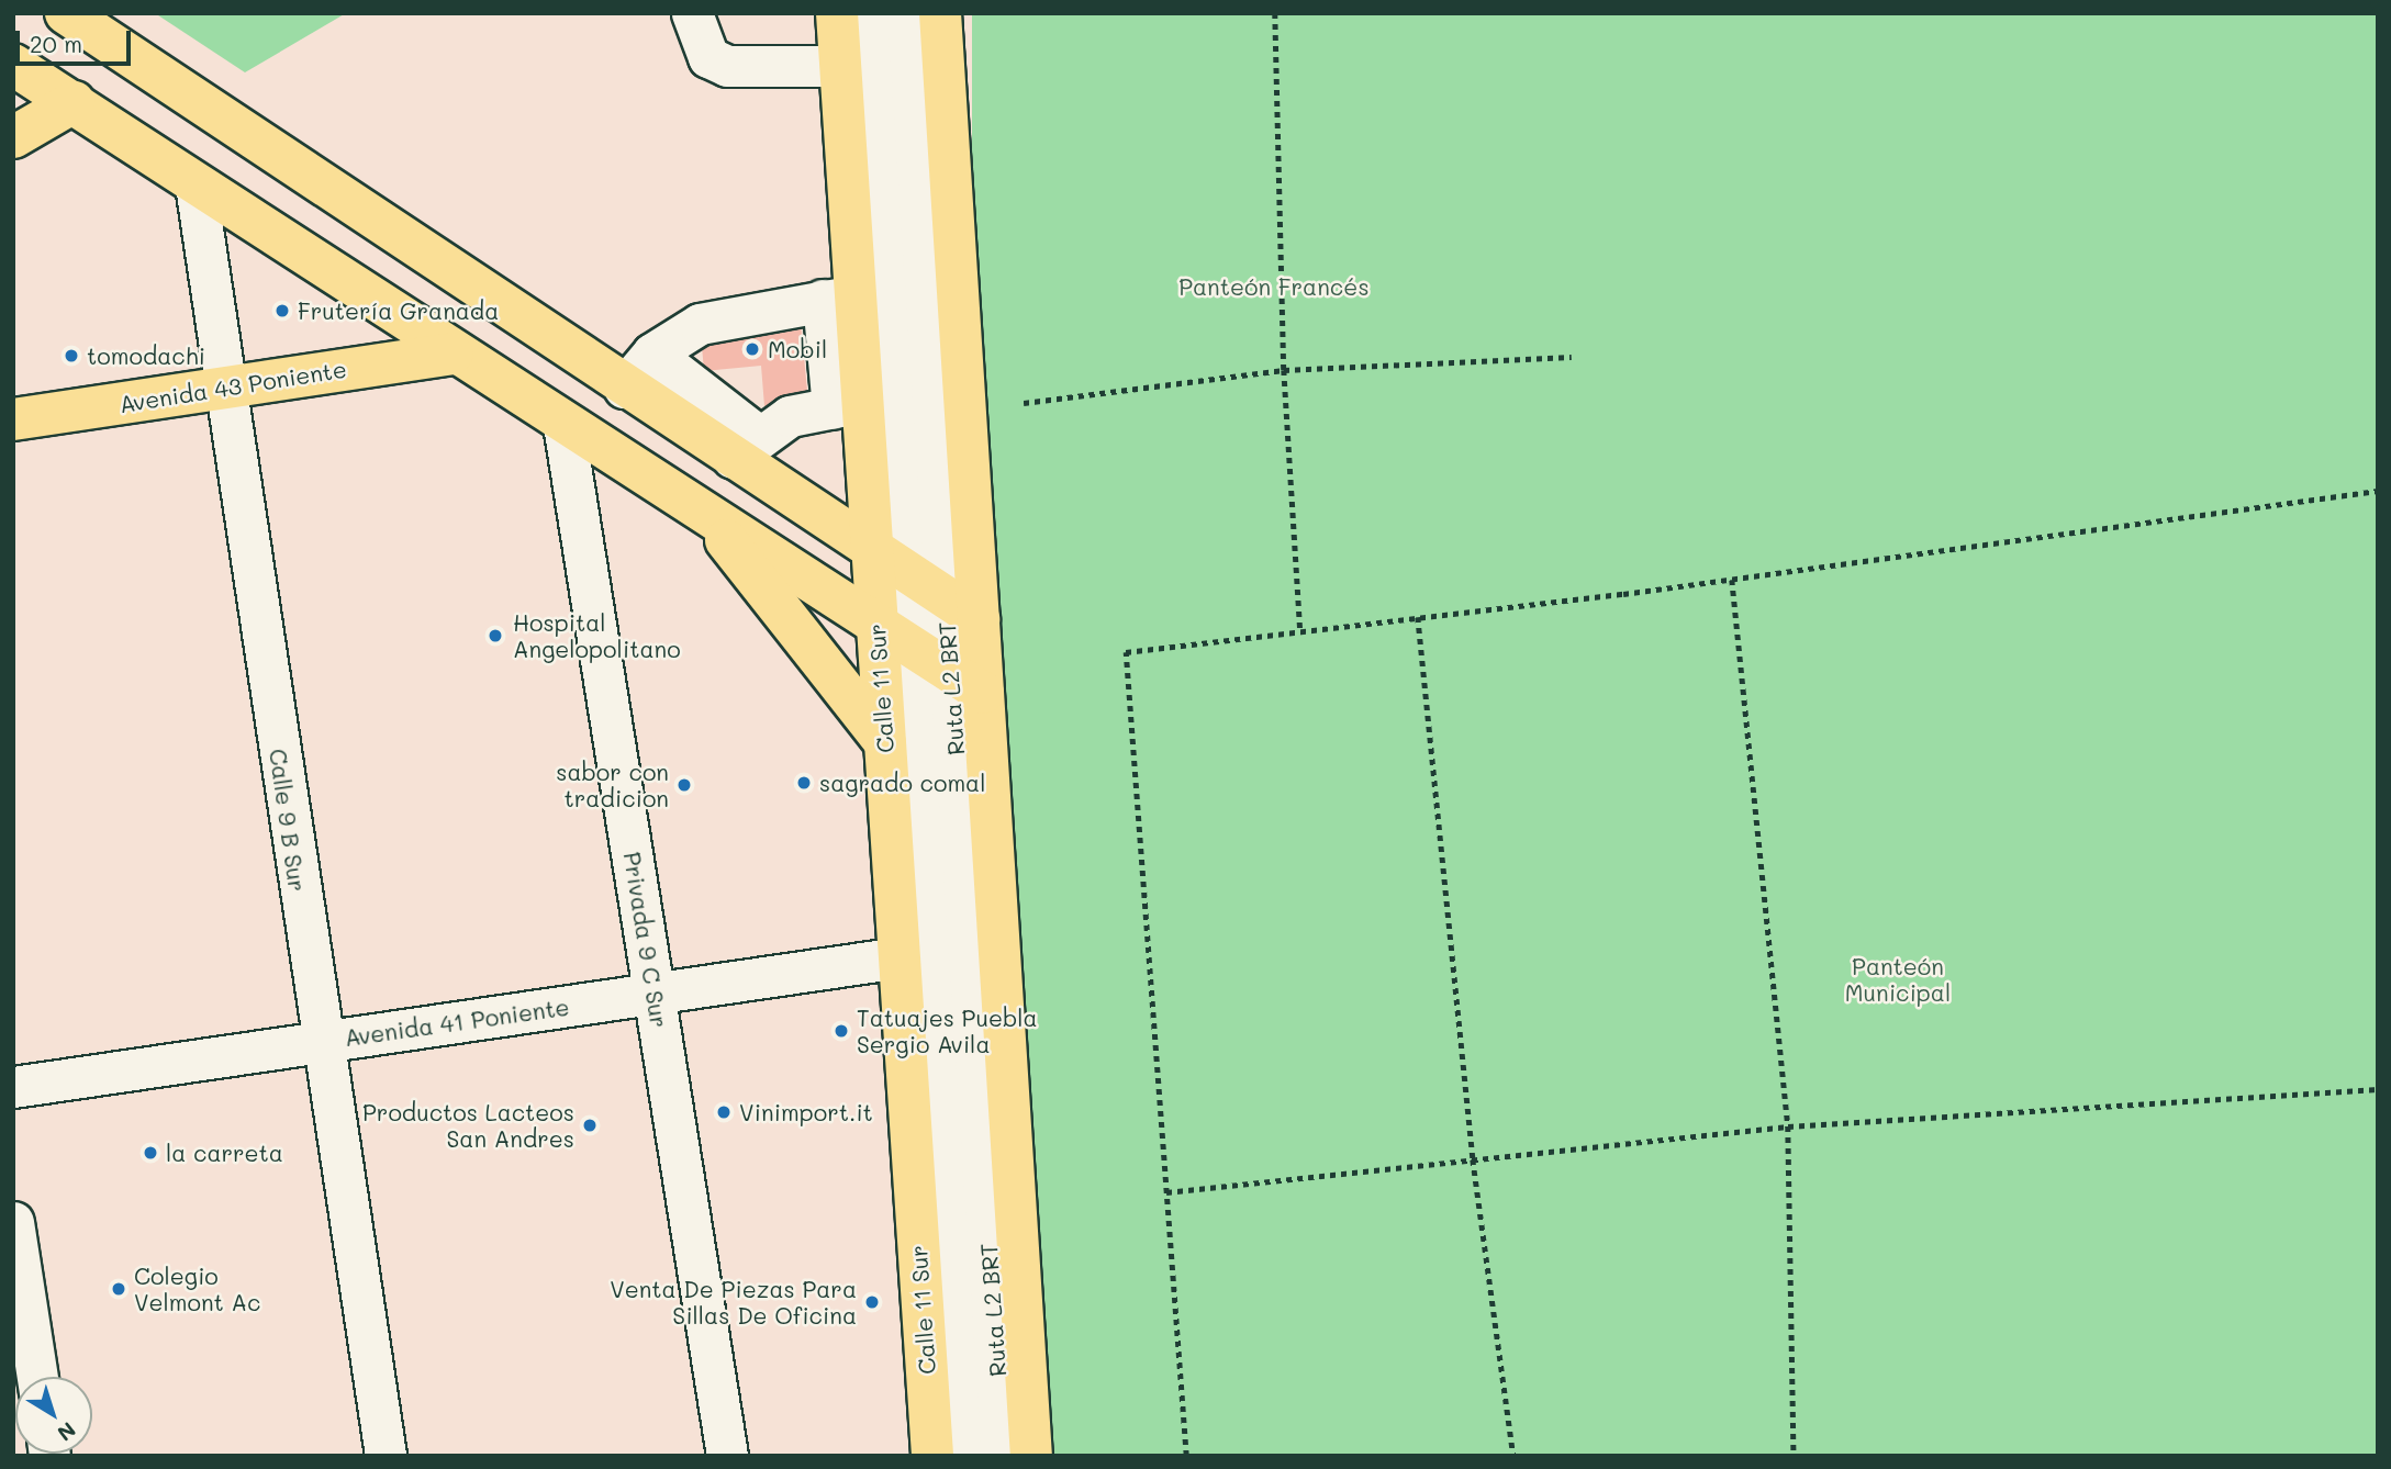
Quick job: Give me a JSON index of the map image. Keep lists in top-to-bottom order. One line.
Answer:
{"streets":{"main road":["Avenida 43 Poniente","Calle 11 Sur"],"street":["Ruta L2 BRT","Calle 9 B Sur","Privada 9 C Sur","Avenida 41 Poniente"]},"crossings":[["Avenida 43 Poniente","Calle 9 B Sur"],["Calle 11 Sur","Ruta L2 BRT"],["Calle 11 Sur","Avenida 41 Poniente"],["Calle 9 B Sur","Avenida 41 Poniente"],["Privada 9 C Sur","Avenida 41 Poniente"]],"parks":["Panteón Francés","Panteón Municipal"],"places":["Frutería Granada","Mobil","tomodachi","Hospital Angelopolitano","sagrado comal","sabor con tradicion","Tatuajes Puebla Sergio Avila","Vinimport.it","Productos Lacteos San Andres","la carreta","Colegio Velmont Ac","Venta De Piezas Para Sillas De Oficina"],"scale_bar":"20 m","north":"bottom right"}
